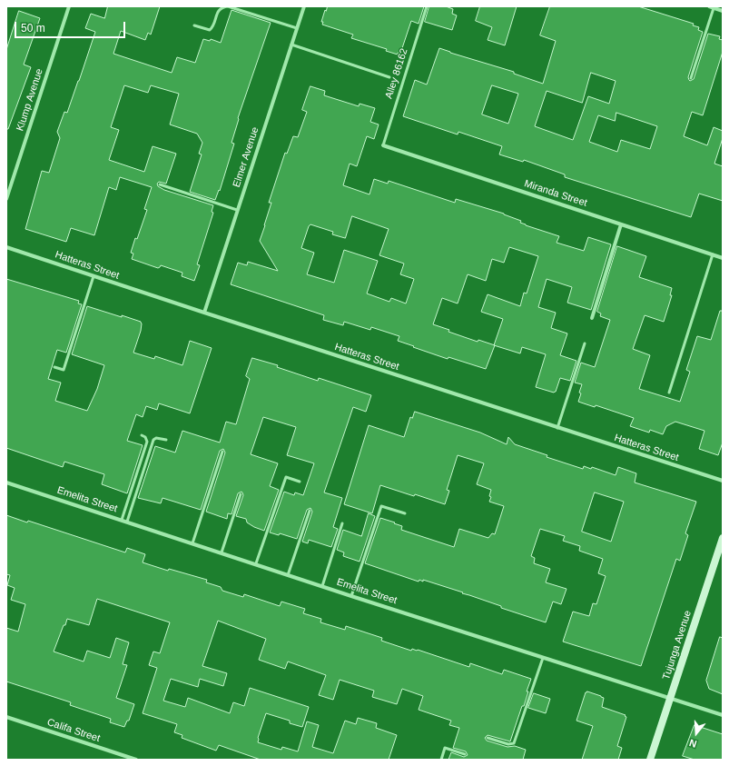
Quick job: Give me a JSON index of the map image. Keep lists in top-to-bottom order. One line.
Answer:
{"streets":{"street":["Klump Avenue","Elmer Avenue","Miranda Street","Hatteras Street","Emelita Street","Tujunga Avenue","Califa Street"],"lane":["Alley 86162"]},"crossings":[["Alley 86162","Miranda Street"],["Elmer Avenue","Hatteras Street"],["Emelita Street","Tujunga Avenue"]],"scale_bar":"50 m","north":"bottom"}
